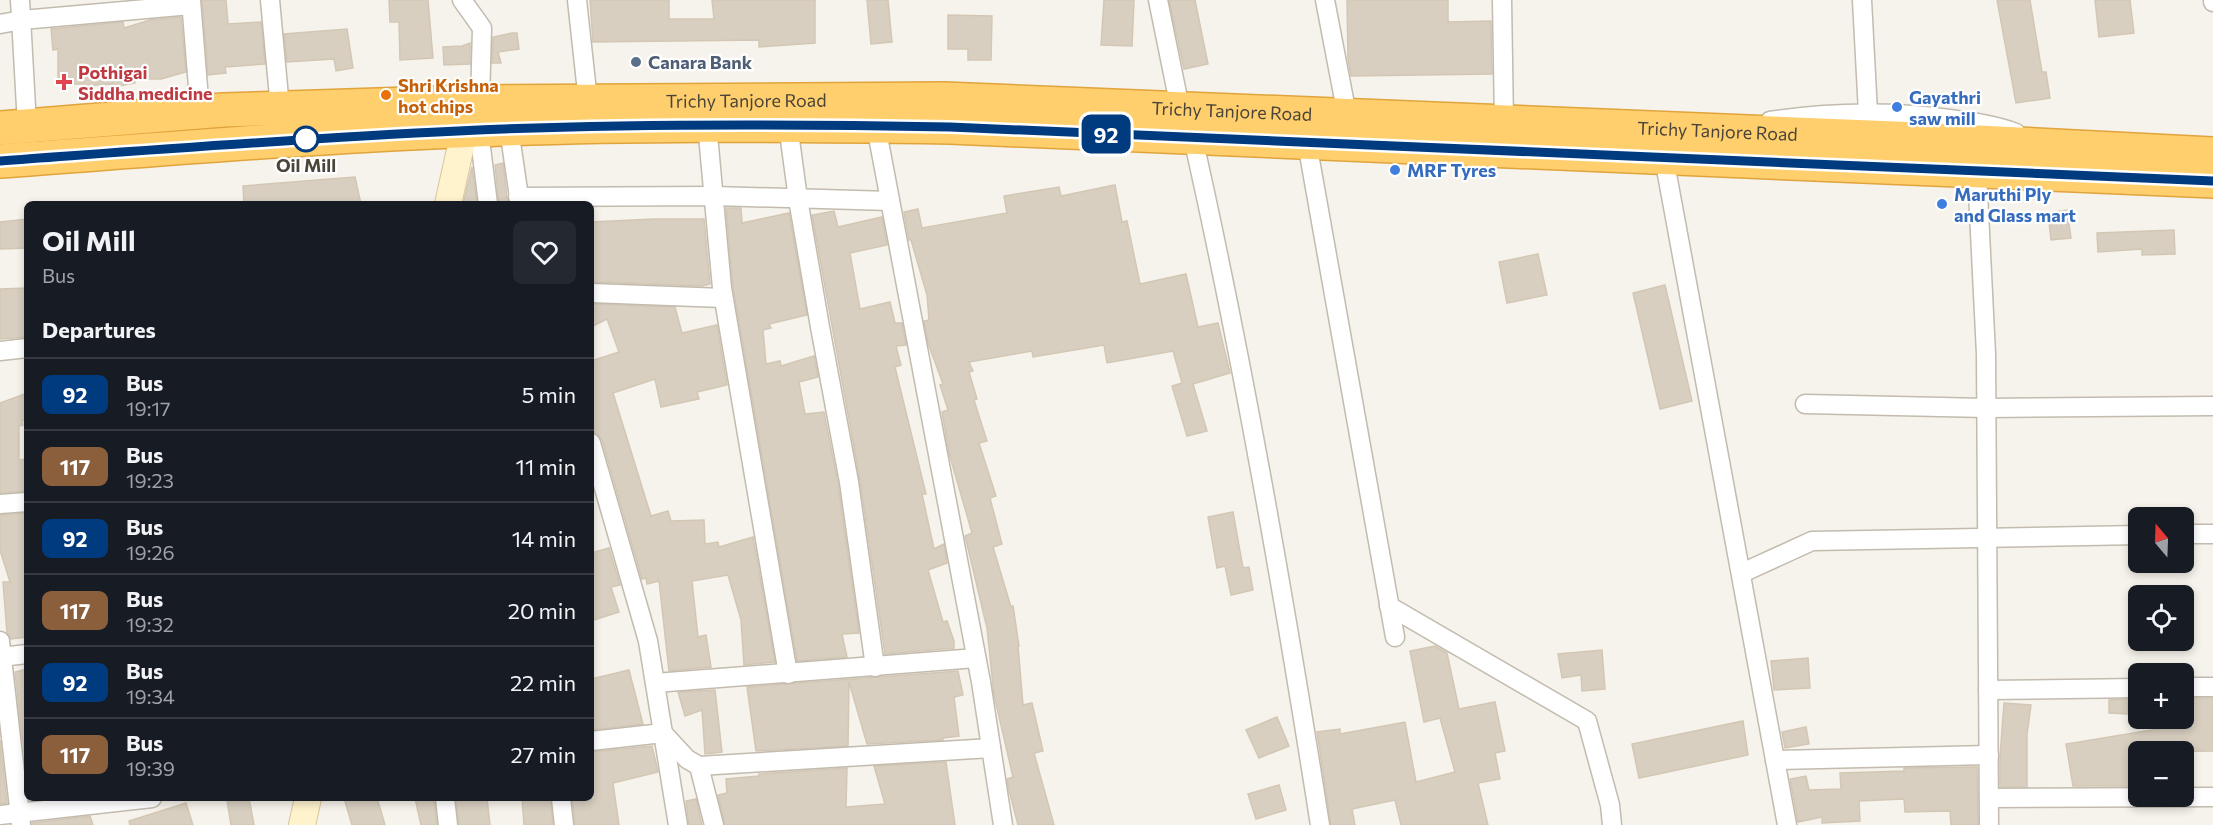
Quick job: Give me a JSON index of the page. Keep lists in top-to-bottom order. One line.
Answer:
{"streets":{"highway":["Trichy Tanjore Road"]},"places":{"other":["Canara Bank","Shri Krishna hot chips","Gayathri saw mill","Oil Mill","MRF Tyres","Maruthi Ply and Glass mart"],"health":["Pothigai Siddha medicine"]},"lines":["bus line 92"],"north":"top","page":{"on_map":"92","heading":[["Oil Mill","Bus"],"Departures"],"list":[{"mark":"92","name":"Bus","note":"19:17","value":"5 min"},{"mark":"117","name":"Bus","note":"19:23","value":"11 min"},{"mark":"92","name":"Bus","note":"19:26","value":"14 min"},{"mark":"117","name":"Bus","note":"19:32","value":"20 min"},{"mark":"92","name":"Bus","note":"19:34","value":"22 min"},{"mark":"117","name":"Bus","note":"19:39","value":"27 min"}],"map_buttons":["+","−"]}}
